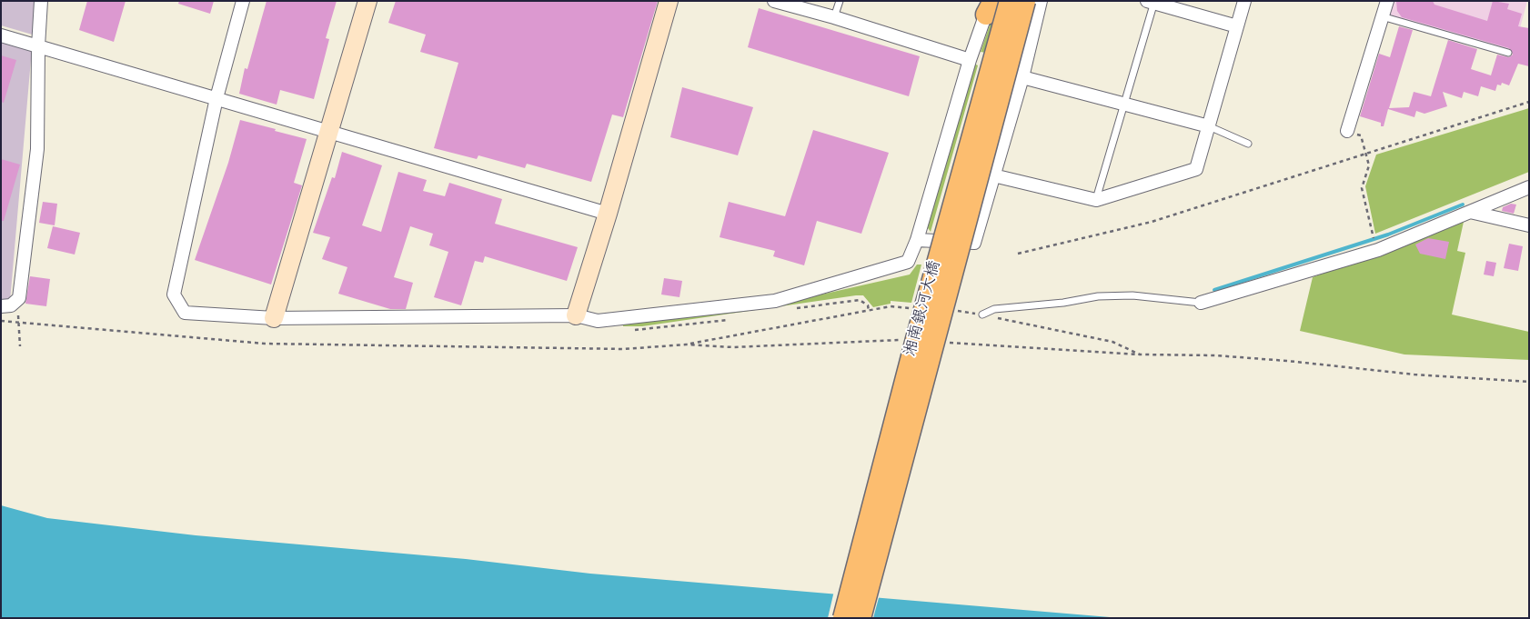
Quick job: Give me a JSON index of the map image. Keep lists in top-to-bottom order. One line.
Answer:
{"streets":{"main road":["湘南銀河大橋"]}}
